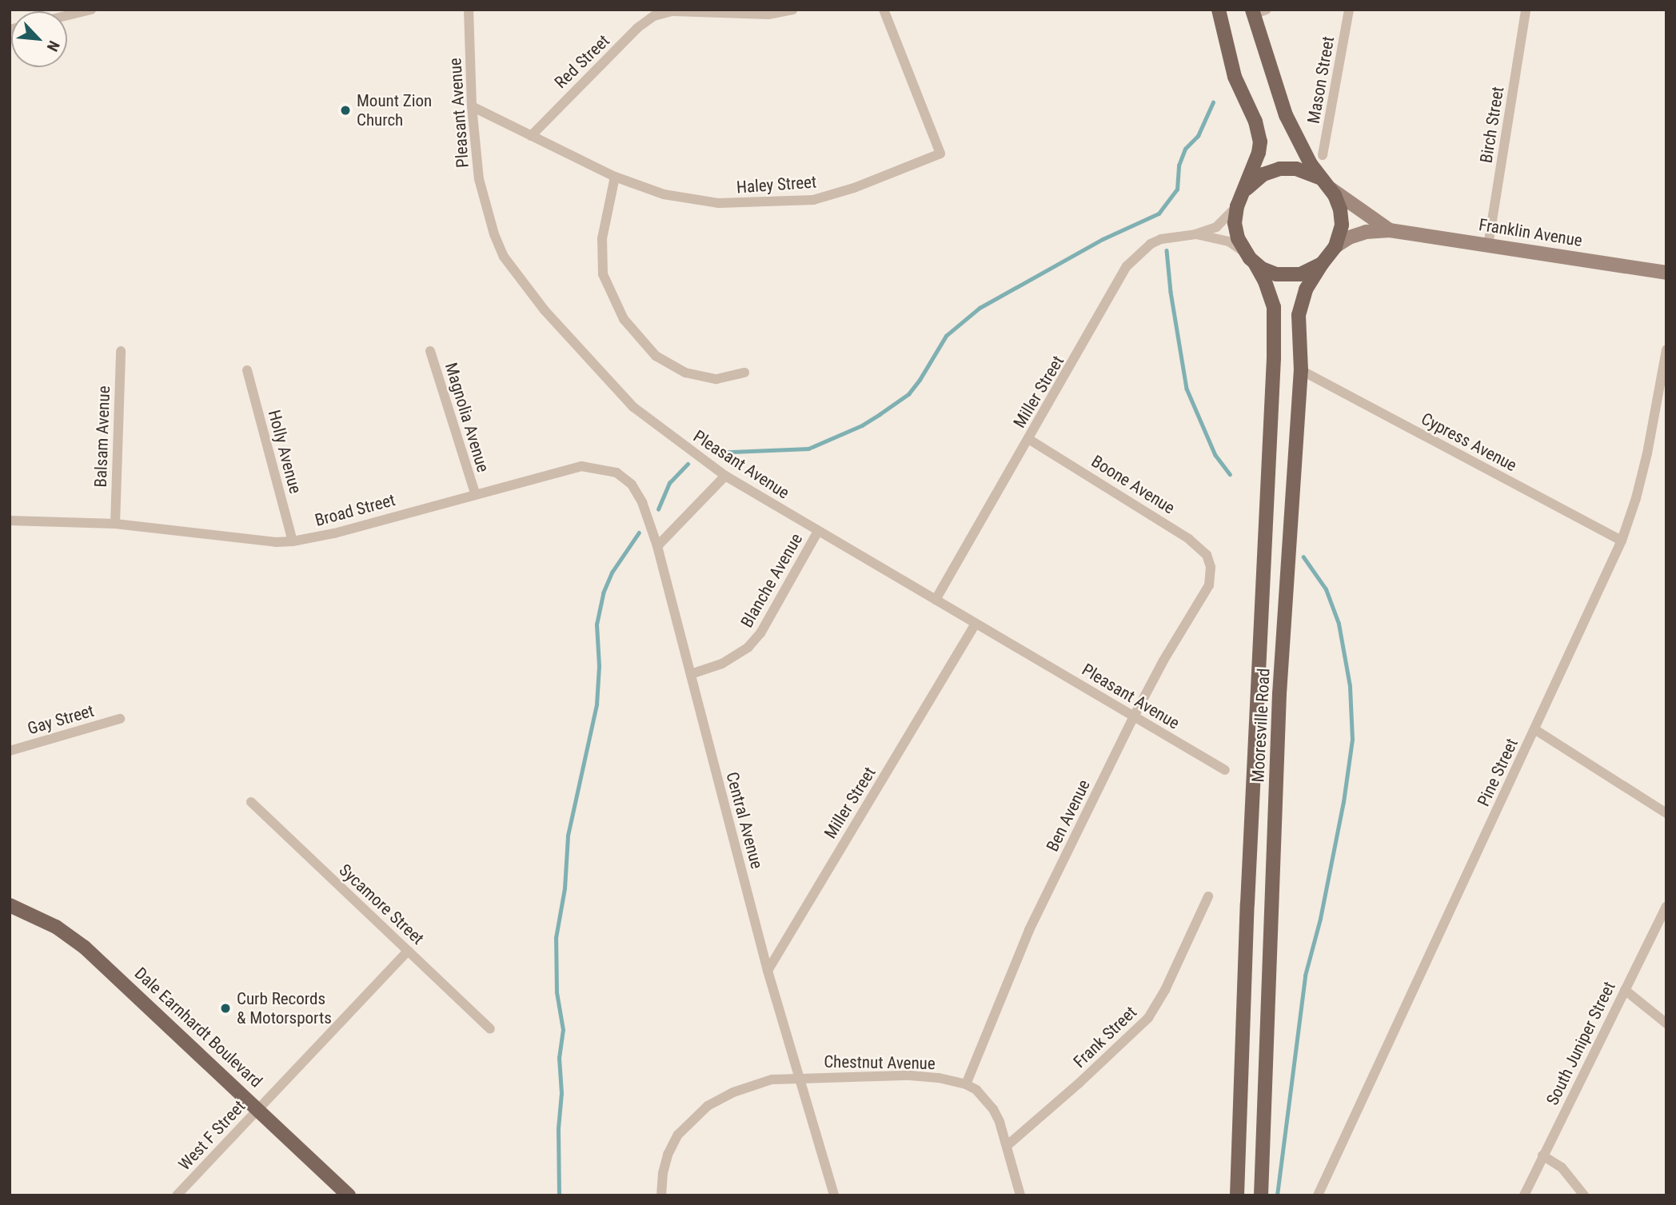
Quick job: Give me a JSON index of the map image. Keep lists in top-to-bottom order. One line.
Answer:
{"streets":{"main road":["Mooresville Road","Dale Earnhardt Boulevard"],"street":["Red Street","Mason Street","Pleasant Avenue","Birch Street","Haley Street","Franklin Avenue","Miller Street","Magnolia Avenue","Balsam Avenue","Cypress Avenue","Holly Avenue","Boone Avenue","Broad Street","Blanche Avenue","Gay Street","Pine Street","Ben Avenue","Central Avenue","Sycamore Street","Frank Street","South Juniper Street","Chestnut Avenue","West F Street"]},"crossings":[["Red Street","Haley Street"],["Pleasant Avenue","Haley Street"],["Pleasant Avenue","Miller Street"],["Pleasant Avenue","Blanche Avenue"],["Pleasant Avenue","Ben Avenue"],["Birch Street","Franklin Avenue"],["Franklin Avenue","Miller Street"],["Franklin Avenue","Mooresville Road"],["Miller Street","Boone Avenue"],["Miller Street","Mooresville Road"],["Miller Street","Central Avenue"],["Magnolia Avenue","Broad Street"],["Balsam Avenue","Broad Street"],["Cypress Avenue","Mooresville Road"],["Cypress Avenue","Pine Street"],["Holly Avenue","Broad Street"],["Boone Avenue","Ben Avenue"],["Broad Street","Central Avenue"],["Blanche Avenue","Central Avenue"],["Ben Avenue","Chestnut Avenue"],["Central Avenue","Chestnut Avenue"],["Sycamore Street","West F Street"],["Dale Earnhardt Boulevard","West F Street"],["Frank Street","Chestnut Avenue"]],"places":["Mount Zion Church","Curb Records & Motorsports"],"north":"bottom right"}
